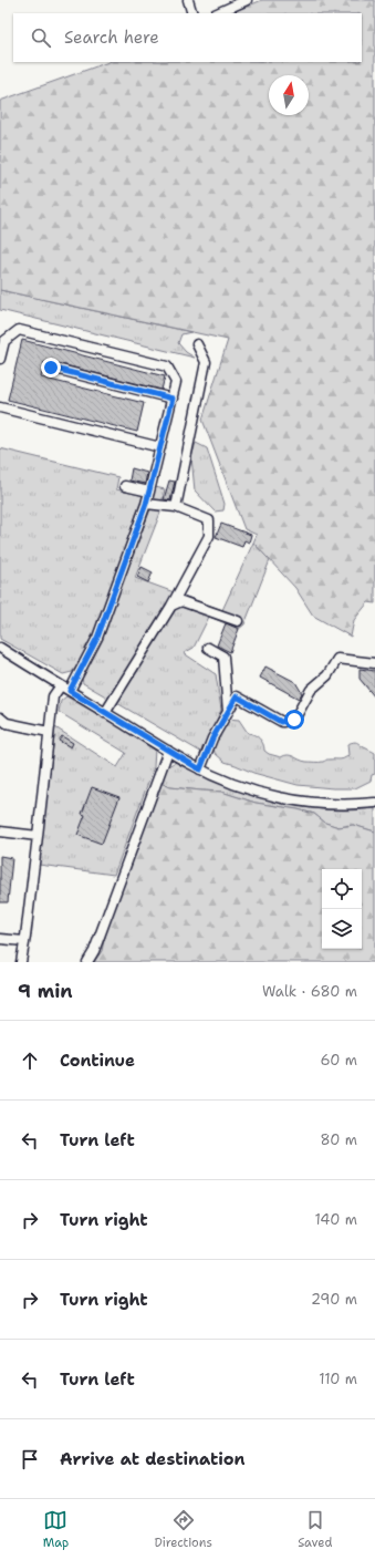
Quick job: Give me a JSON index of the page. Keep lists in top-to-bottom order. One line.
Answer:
{"north":"top","page":{"search":"Search here","heading":["9 min","Walk · 680 m"],"list":[["Continue","60 m"],["Turn left","80 m"],["Turn right","140 m"],["Turn right","290 m"],["Turn left","110 m"],"Arrive at destination"],"nav":["Map","Directions","Saved"]}}
